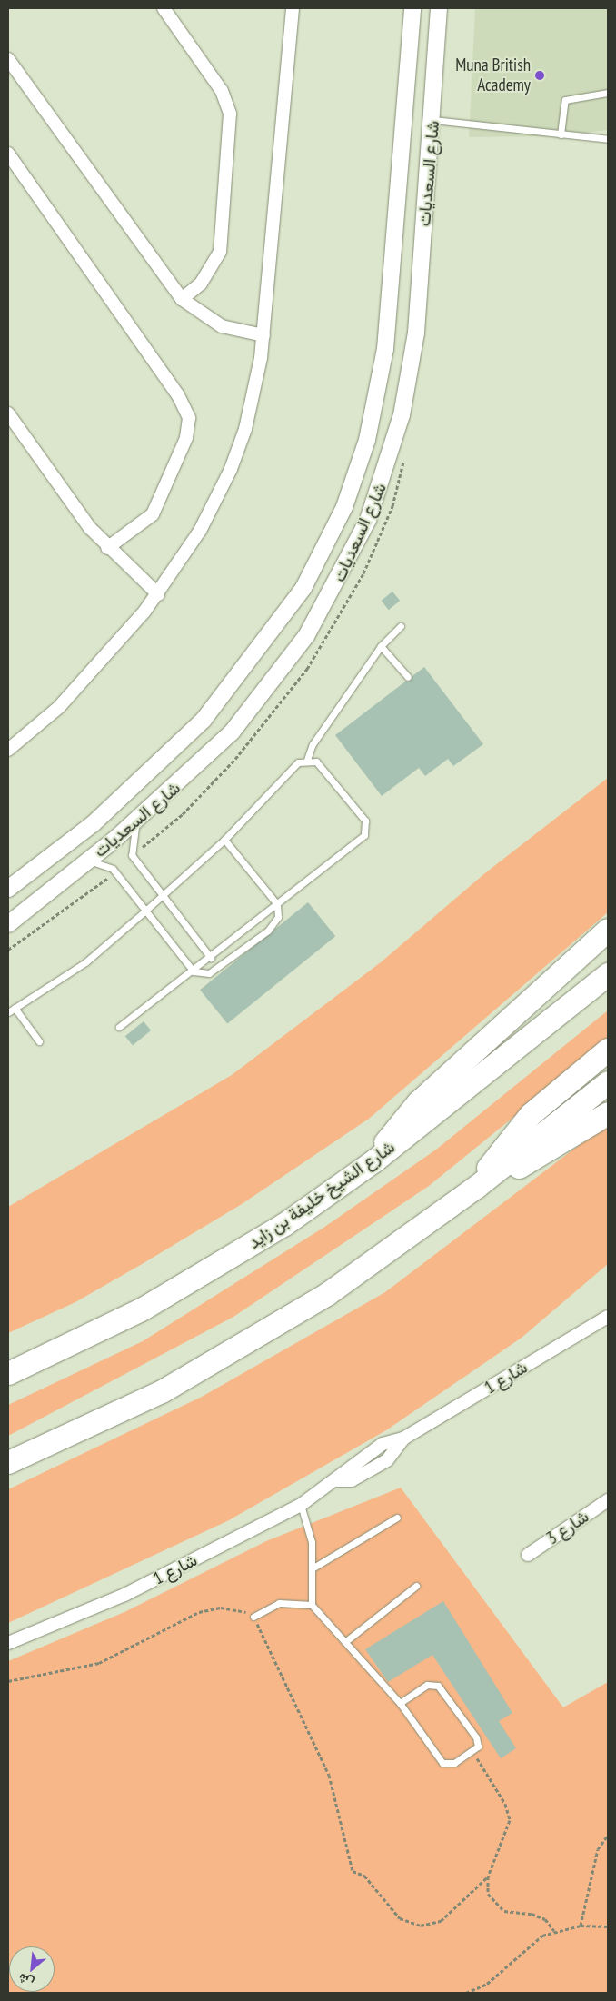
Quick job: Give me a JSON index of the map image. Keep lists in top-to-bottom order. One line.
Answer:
{"streets":{"highway":["شارع الشيخ خليفة بن زايد"],"street":["شارع السعديات","شارع 1","شارع 3"]},"places":["Muna British Academy"],"north":"bottom left"}
